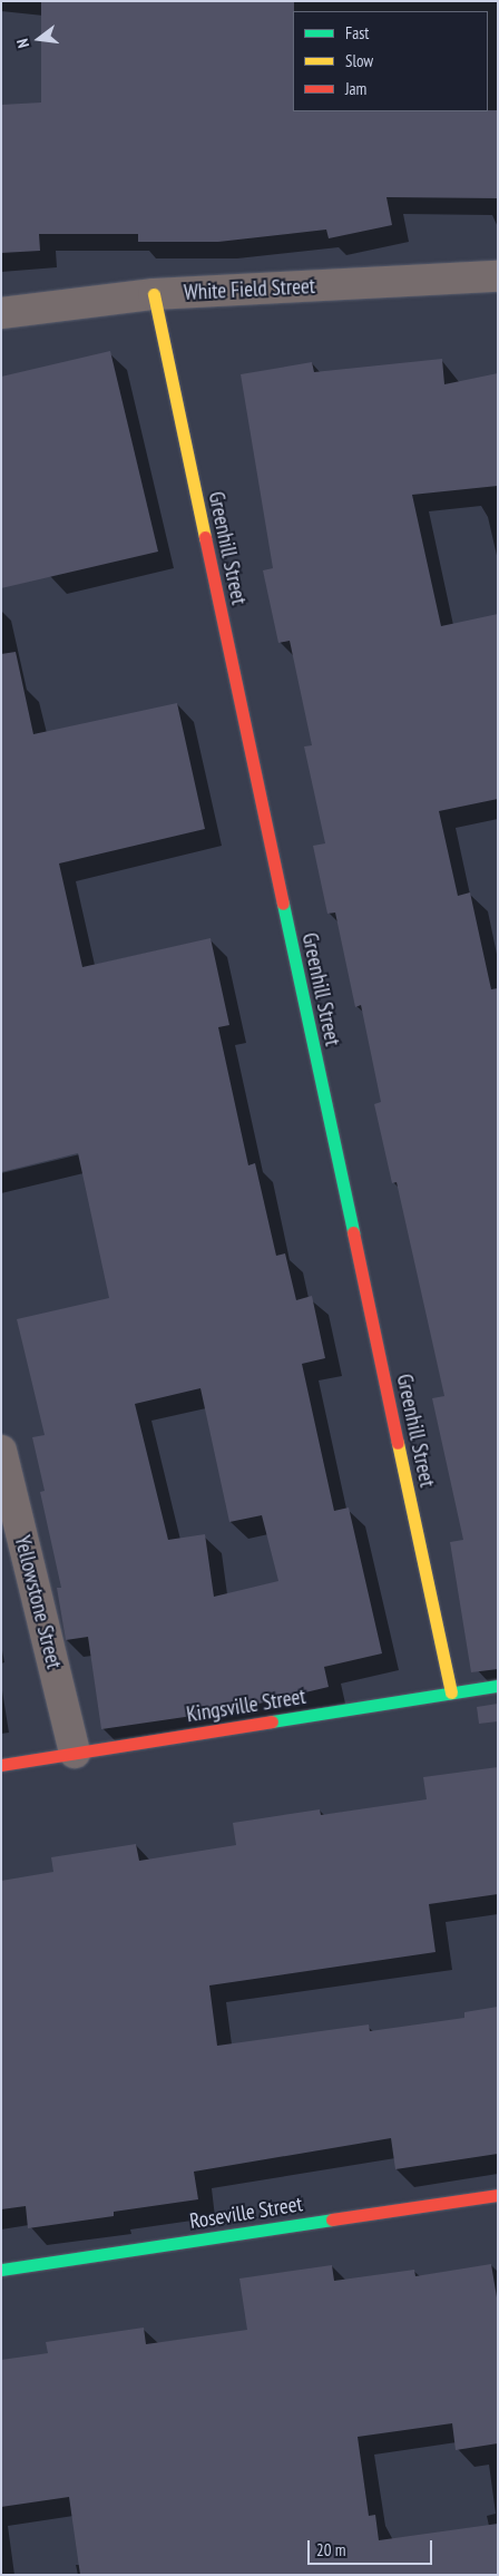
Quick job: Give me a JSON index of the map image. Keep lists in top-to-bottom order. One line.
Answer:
{"streets":{"street":["White Field Street","Greenhill Street","Yellowstone Street","Kingsville Street","Roseville Street"]},"crossings":[["White Field Street","Greenhill Street"],["Greenhill Street","Kingsville Street"],["Yellowstone Street","Kingsville Street"]],"legend":["Fast","Slow","Jam"],"scale_bar":"20 m","north":"left"}
